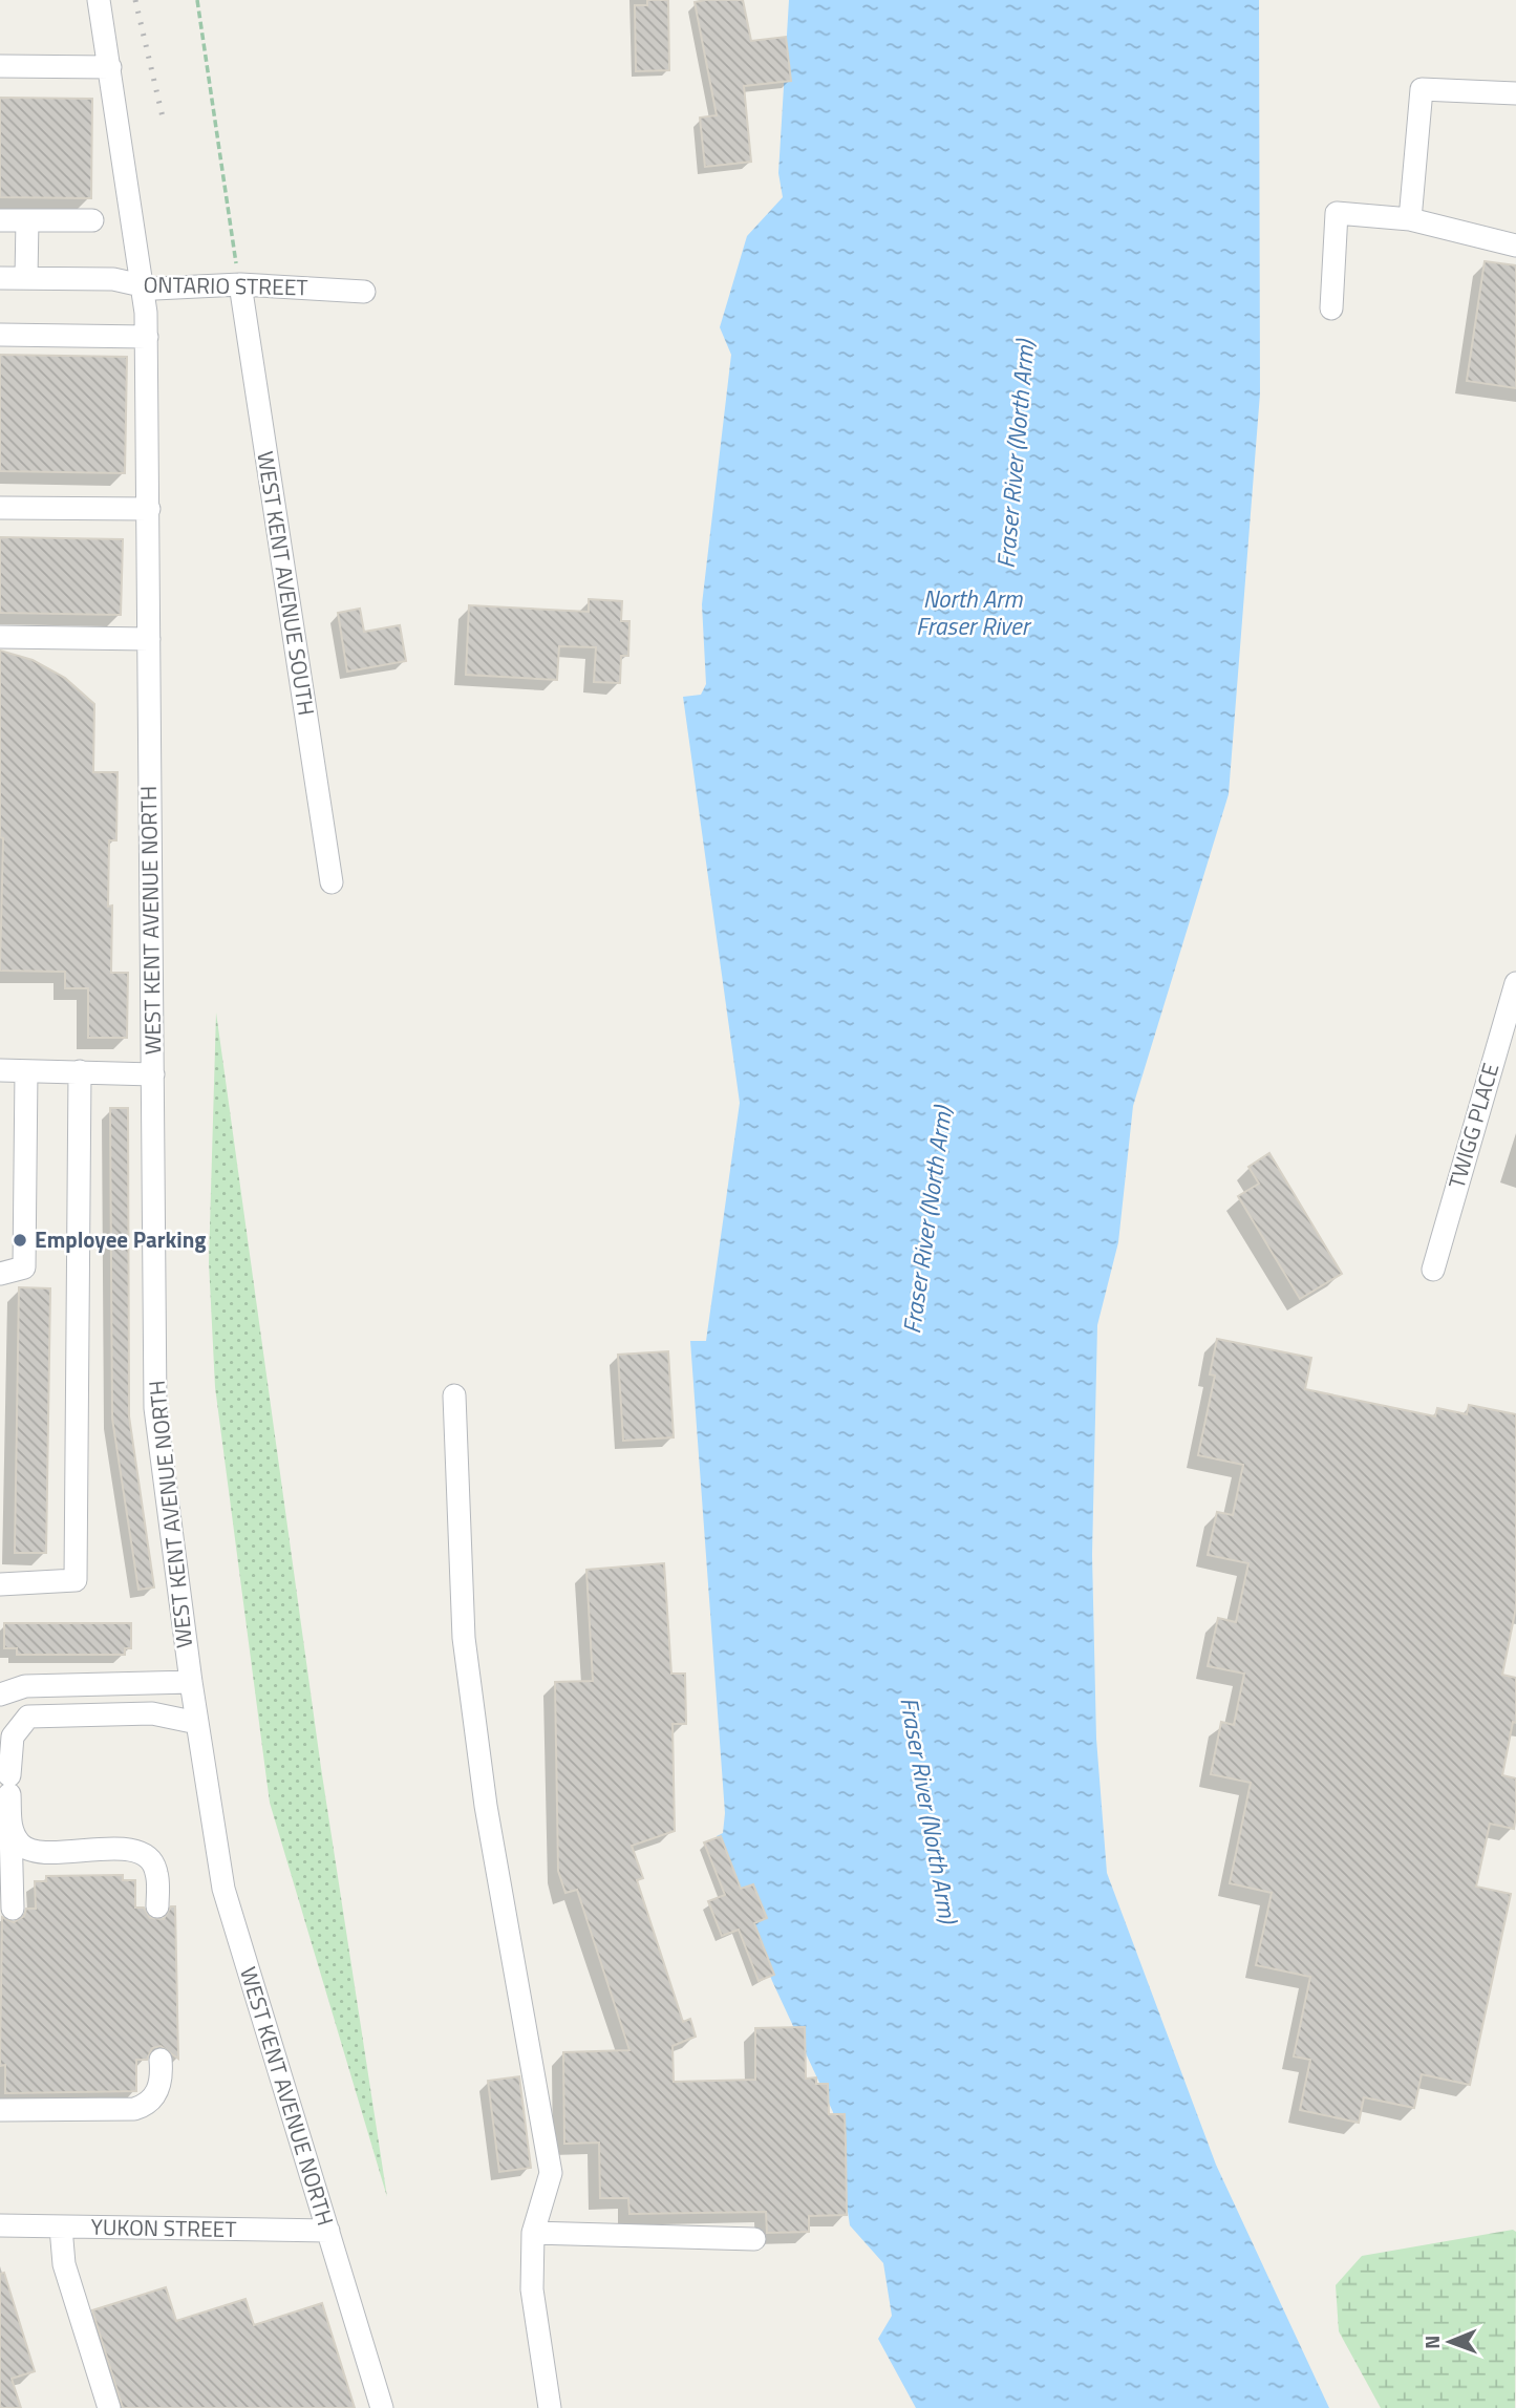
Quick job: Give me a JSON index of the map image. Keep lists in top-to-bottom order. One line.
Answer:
{"streets":{"street":["ONTARIO STREET","WEST KENT AVENUE SOUTH","WEST KENT AVENUE NORTH","TWIGG PLACE","YUKON STREET"]},"crossings":[["ONTARIO STREET","WEST KENT AVENUE SOUTH"],["ONTARIO STREET","WEST KENT AVENUE NORTH"],["WEST KENT AVENUE NORTH","YUKON STREET"]],"water":["Fraser River (North Arm)","North Arm Fraser River"],"places":["Employee Parking"],"north":"left"}
